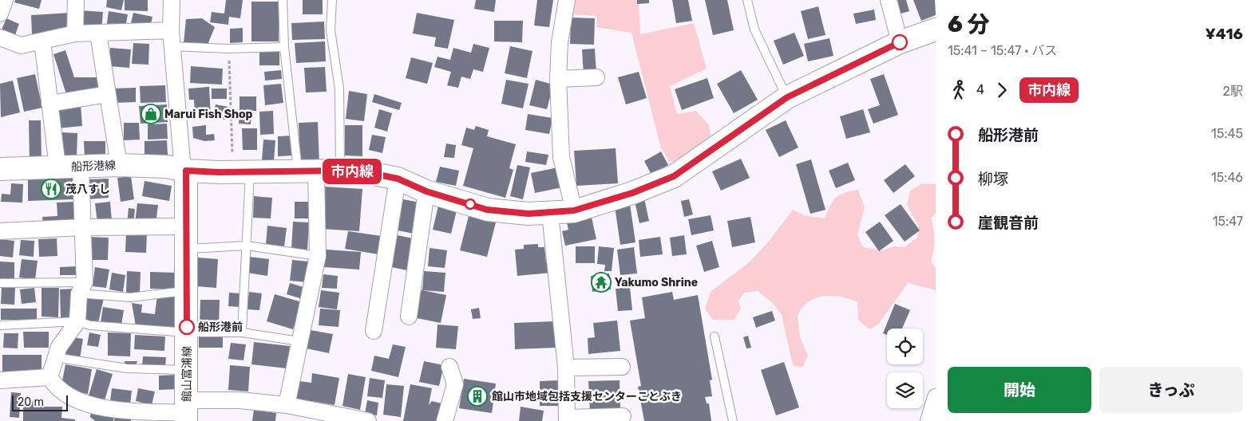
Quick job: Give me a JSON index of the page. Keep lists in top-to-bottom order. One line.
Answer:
{"streets":{"main road":["船形港線","館山富浦線"]},"crossings":[["船形港線","館山富浦線"]],"places":{"shop":["Marui Fish Shop"],"restaurant":["茂八すし"],"temple":["Yakumo Shrine"],"other":["船形港前"],"building":["館山市地域包括支援センターことぶき"]},"lines":["bus line 市内線"],"scale_bar":"20 m","page":{"on_map":"市内線","heading":["6 分","15:41 – 15:47 · バス","¥416"],"legs":["4","市内線","2駅"],"list":[{"name":"船形港前","value":"15:45"},{"name":"柳塚","value":"15:46"},{"name":"崖観音前","value":"15:47"}],"buttons":["開始","きっぷ"],"scale":"20 m"}}
